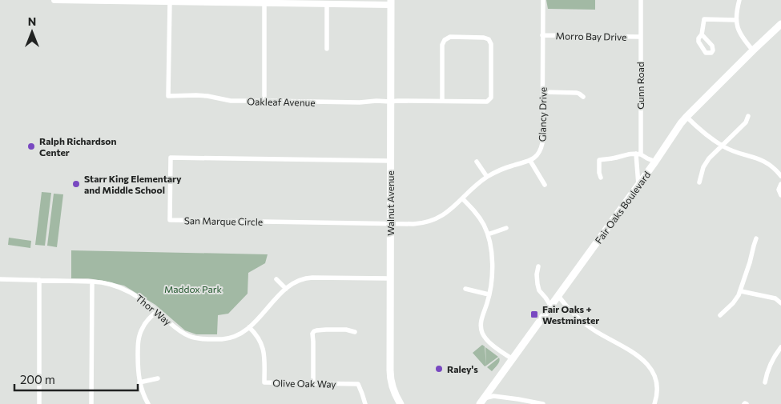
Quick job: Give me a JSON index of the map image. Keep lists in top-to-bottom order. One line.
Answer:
{"streets":{"main road":["Walnut Avenue","Fair Oaks Boulevard"],"street":["Morro Bay Drive","Gunn Road","Oakleaf Avenue","Glancy Drive","San Marque Circle","Thor Way","Olive Oak Way"]},"crossings":[["Morro Bay Drive","Gunn Road"],["Morro Bay Drive","Glancy Drive"],["Gunn Road","Fair Oaks Boulevard"],["Oakleaf Avenue","Walnut Avenue"],["Walnut Avenue","San Marque Circle"],["Walnut Avenue","Thor Way"],["Thor Way","Olive Oak Way"]],"parks":["Maddox Park"],"places":{"other":["Ralph Richardson Center","Starr King Elementary and Middle School","Raley's"],"transit":["Fair Oaks + Westminster"]},"scale_bar":"200 m","north":"top"}
